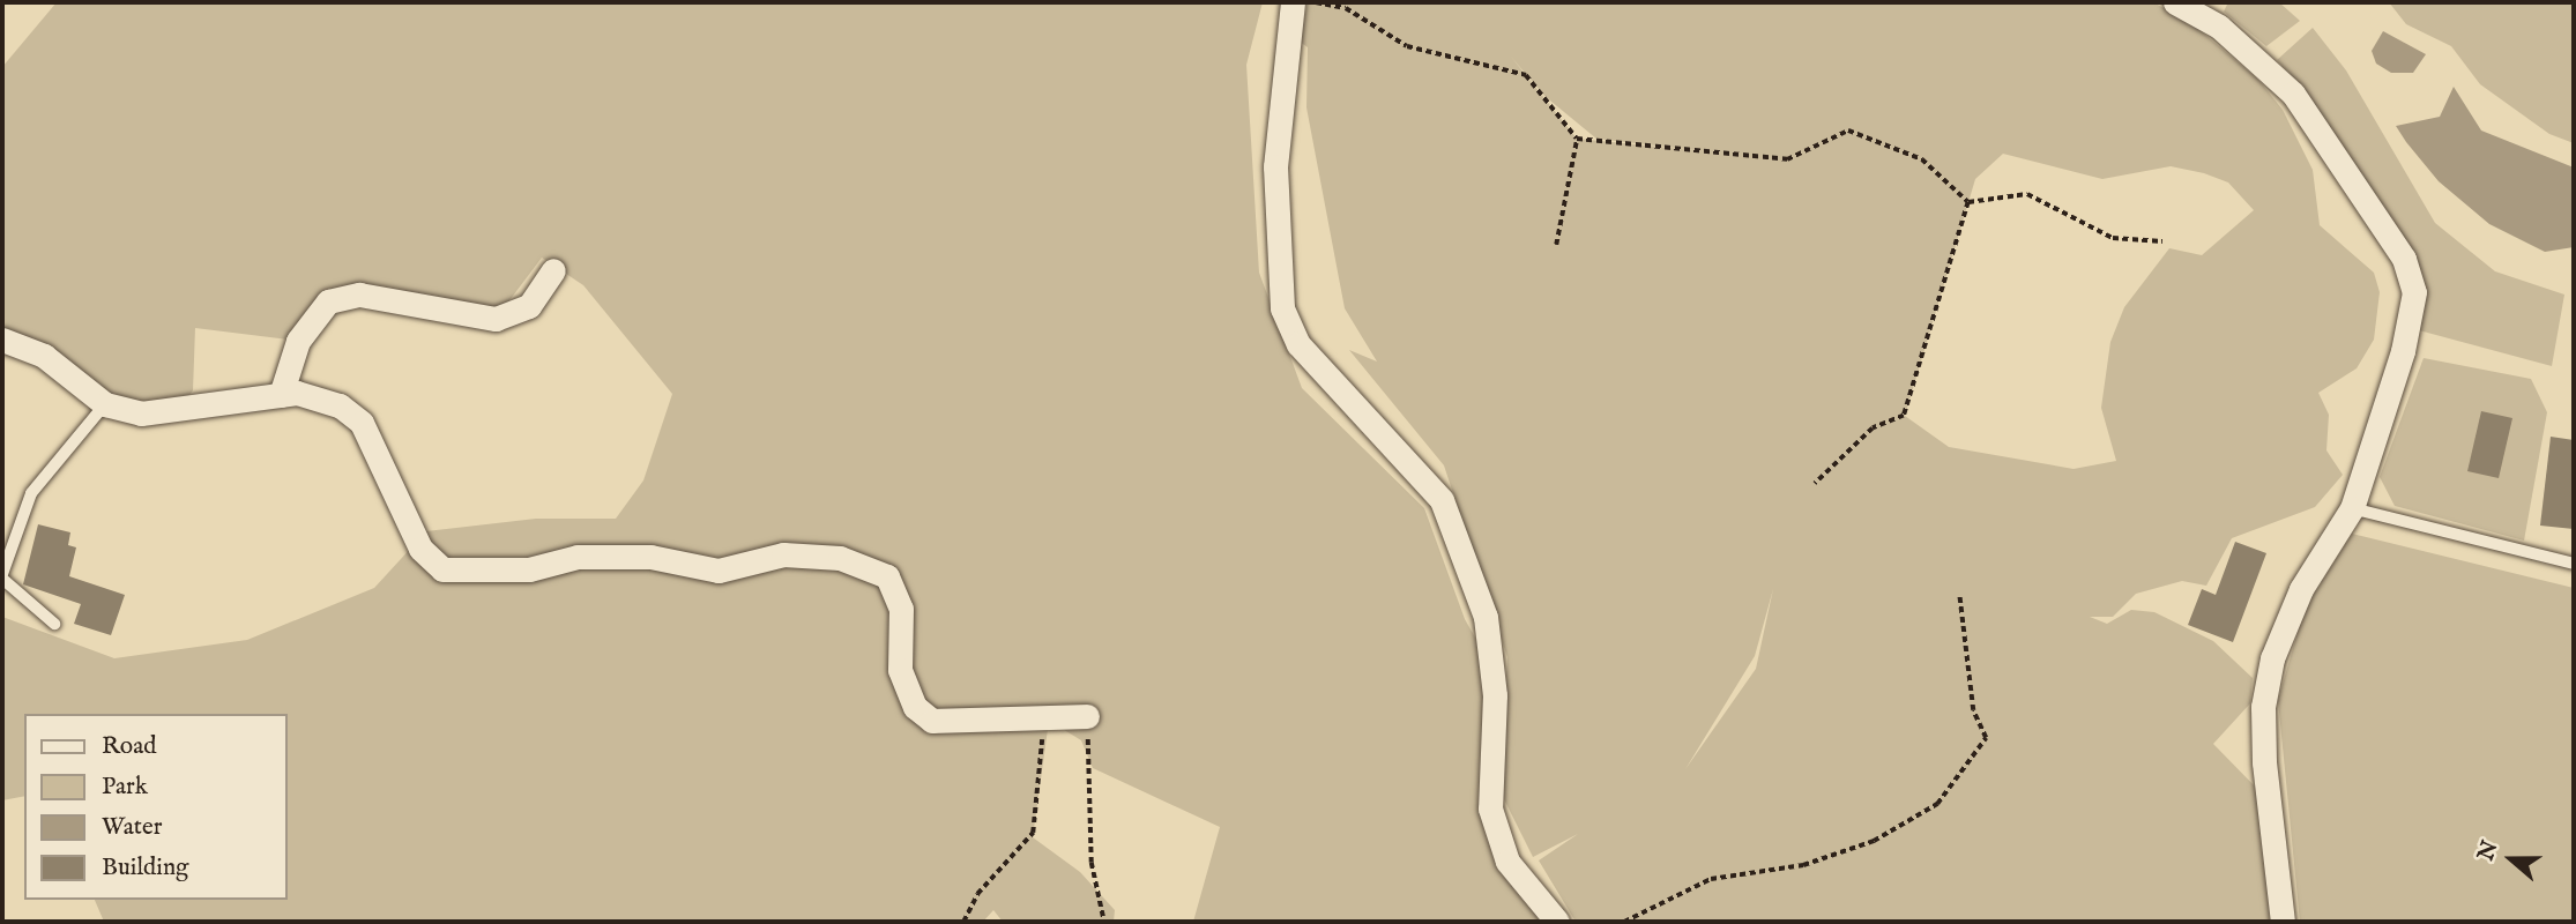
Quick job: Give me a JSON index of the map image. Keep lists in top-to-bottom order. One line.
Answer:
{"legend":["Road","Park","Water","Building"],"north":"left"}
